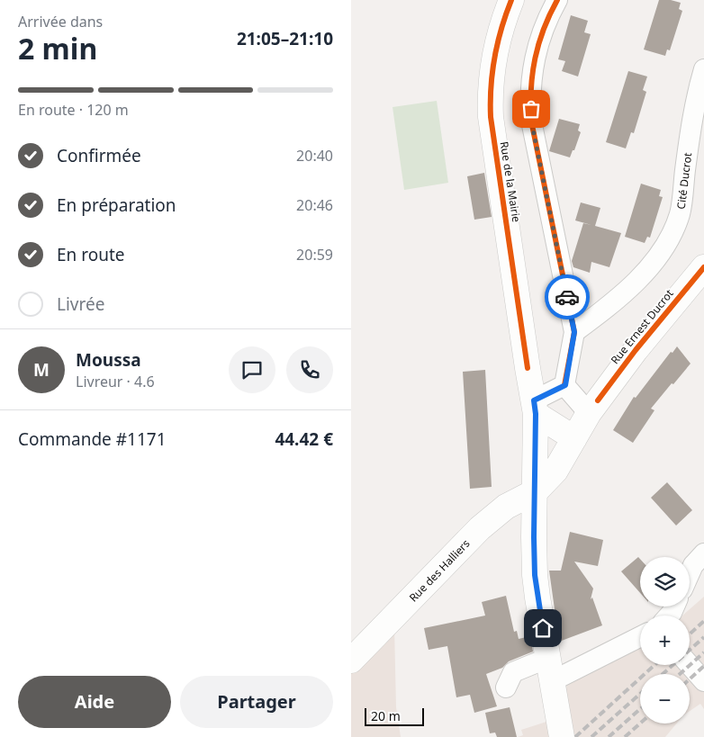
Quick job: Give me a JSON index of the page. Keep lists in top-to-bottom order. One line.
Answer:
{"streets":{"main road":["Rue de la Mairie","Rue Ernest Ducrot","Rue des Halliers"],"street":["Cité Ducrot"]},"crossings":[["Rue de la Mairie","Rue des Halliers"],["Rue Ernest Ducrot","Rue des Halliers"]],"scale_bar":"20 m","page":{"heading":["2 min","Arrivée dans","21:05–21:10"],"panel":["Moussa","Livreur · 4.6","Commande #1171","44.42 €"],"bar":"En route · 120 m","list":[["Confirmée","20:40"],["En préparation","20:46"],["En route","20:59"],"Livrée"],"round":"M","map_buttons":["+","−"],"buttons":["Aide","Partager"],"scale":"20 m"}}
